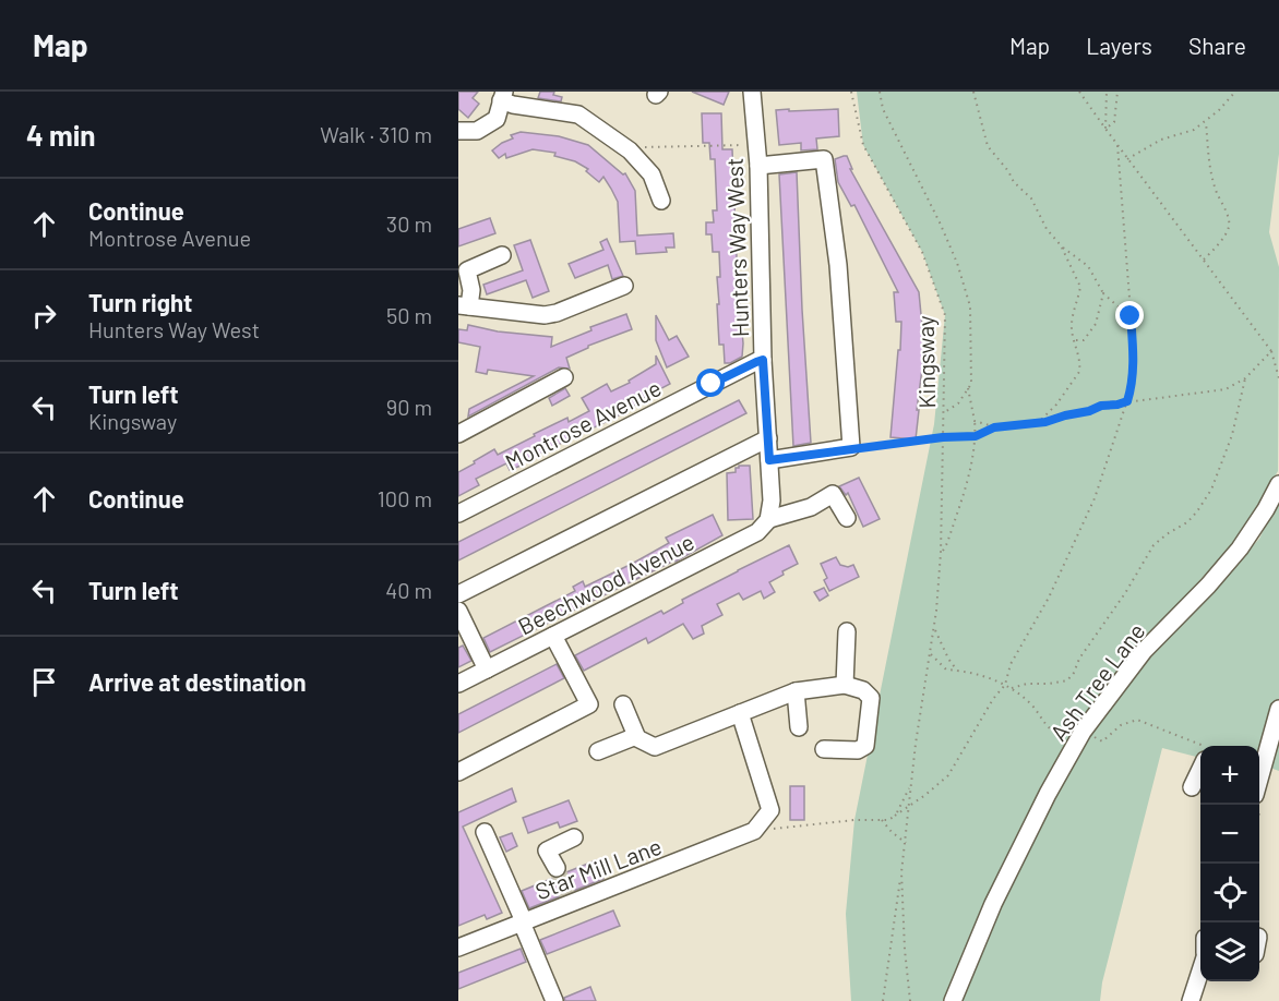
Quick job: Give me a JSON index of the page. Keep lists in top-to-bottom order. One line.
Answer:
{"streets":{"street":["Hunters Way West","Montrose Avenue","Beechwood Avenue","Ash Tree Lane","Star Mill Lane"],"path":["Kingsway"]},"crossings":[["Hunters Way West","Montrose Avenue"],["Hunters Way West","Beechwood Avenue"]],"page":{"header":"Map","nav":["Map","Layers","Share"],"heading":["4 min","Walk · 310 m"],"list":[["Continue","Montrose Avenue","30 m"],["Turn right","Hunters Way West","50 m"],["Turn left","Kingsway","90 m"],["Continue","100 m"],["Turn left","40 m"],"Arrive at destination"],"map_buttons":["+","−"]}}
